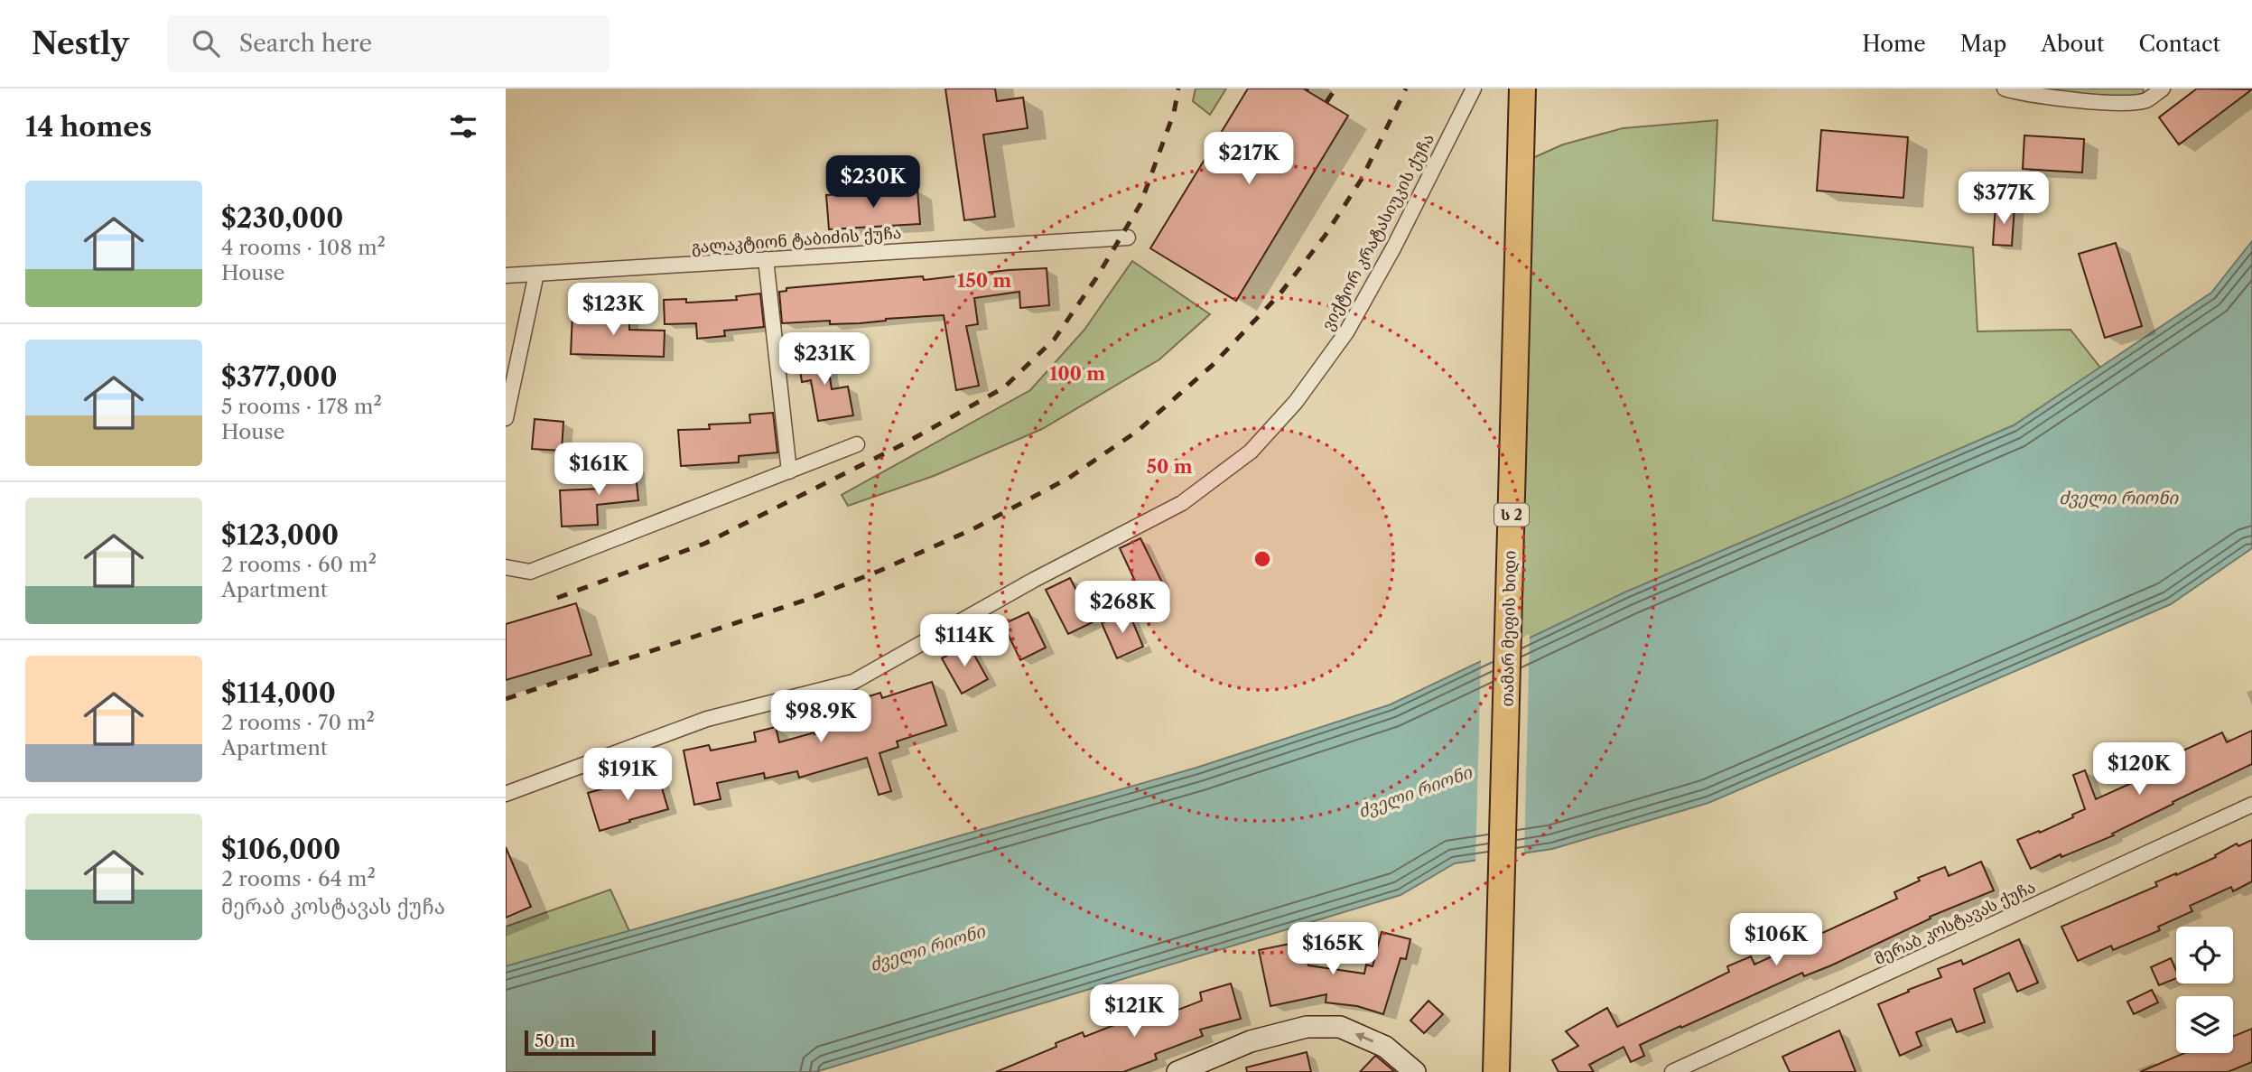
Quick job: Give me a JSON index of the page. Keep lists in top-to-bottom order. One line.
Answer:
{"streets":{"highway":["ს 2","თამარ მეფის ხიდი"],"street":["ვიქტორ კრატასიუკის ქუჩა","გალაკტიონ ტაბიძის ქუჩა","მერაბ კოსტავას ქუჩა"]},"water":["ძველი რიონი"],"scale_bar":"50 m","page":{"header":"Nestly","search":"Search here","nav":["Home","Map","About","Contact"],"heading":"14 homes","price":["$217K","$230K","$377K","$123K","$231K","$161K","$268K","$114K","$98.9K","$120K","$191K","$106K","$165K","$121K"],"list":[{"name":"$230,000","note":"4 rooms · 108 m² · House"},{"name":"$377,000","note":"5 rooms · 178 m² · House"},{"name":"$123,000","note":"2 rooms · 60 m² · Apartment"},{"name":"$114,000","note":"2 rooms · 70 m² · Apartment"},{"name":"$106,000","note":"2 rooms · 64 m² · მერაბ კოსტავას ქუჩა"}],"scale":"50 m"},"rings":["150 m","100 m","50 m"]}
